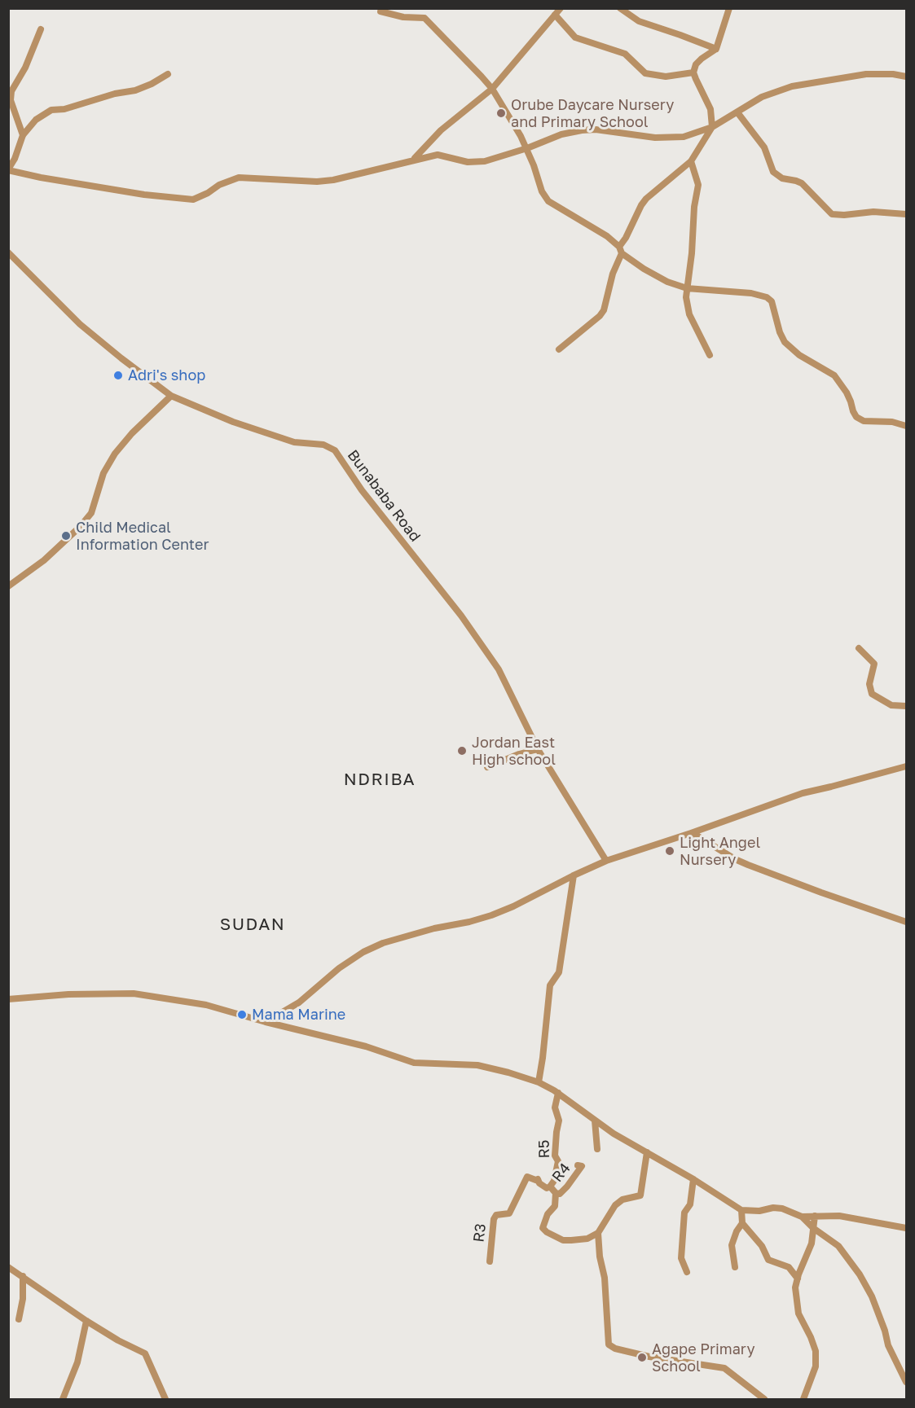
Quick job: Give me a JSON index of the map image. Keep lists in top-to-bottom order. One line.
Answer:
{"streets":{"street":["Bunababa Road","R5","R4","R3"]},"crossings":[["R5","R3"]],"districts":["NDRIBA","SUDAN"],"places":["Orube Daycare Nursery and Primary School","Adri's shop","Child Medical Information Center","Jordan East High school","Light Angel Nursery","Mama Marine","Agape Primary School"]}
